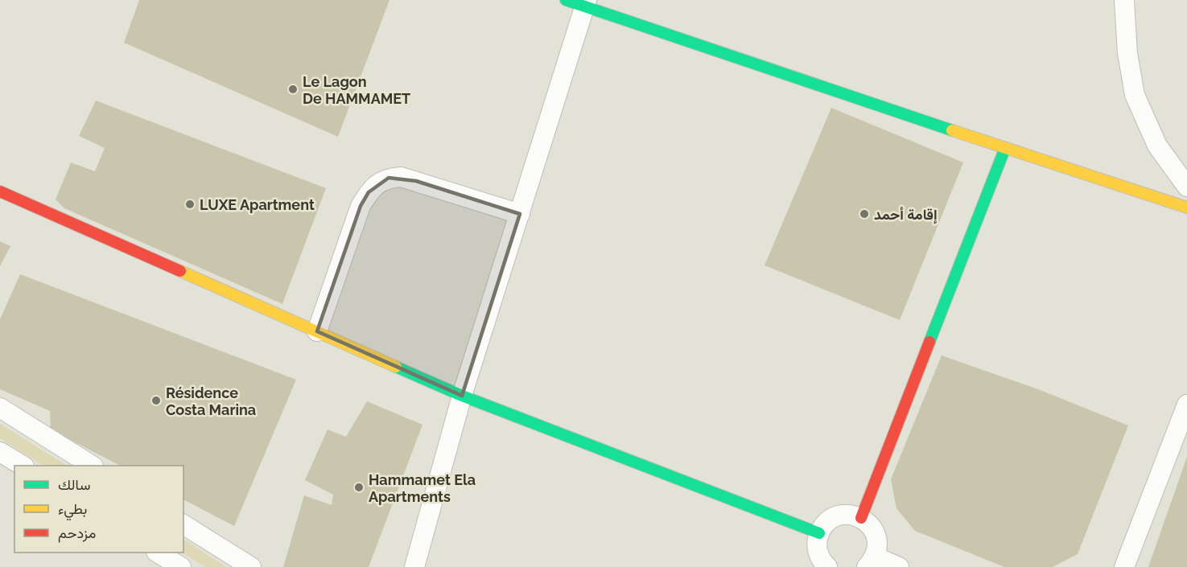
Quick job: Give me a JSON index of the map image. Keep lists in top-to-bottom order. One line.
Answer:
{"places":["Le Lagon De HAMMAMET","LUXE Apartment","إقامة أحمد","Résidence Costa Marina","Hammamet Ela Apartments"],"legend":["سالك","بطيء","مزدحم"]}
